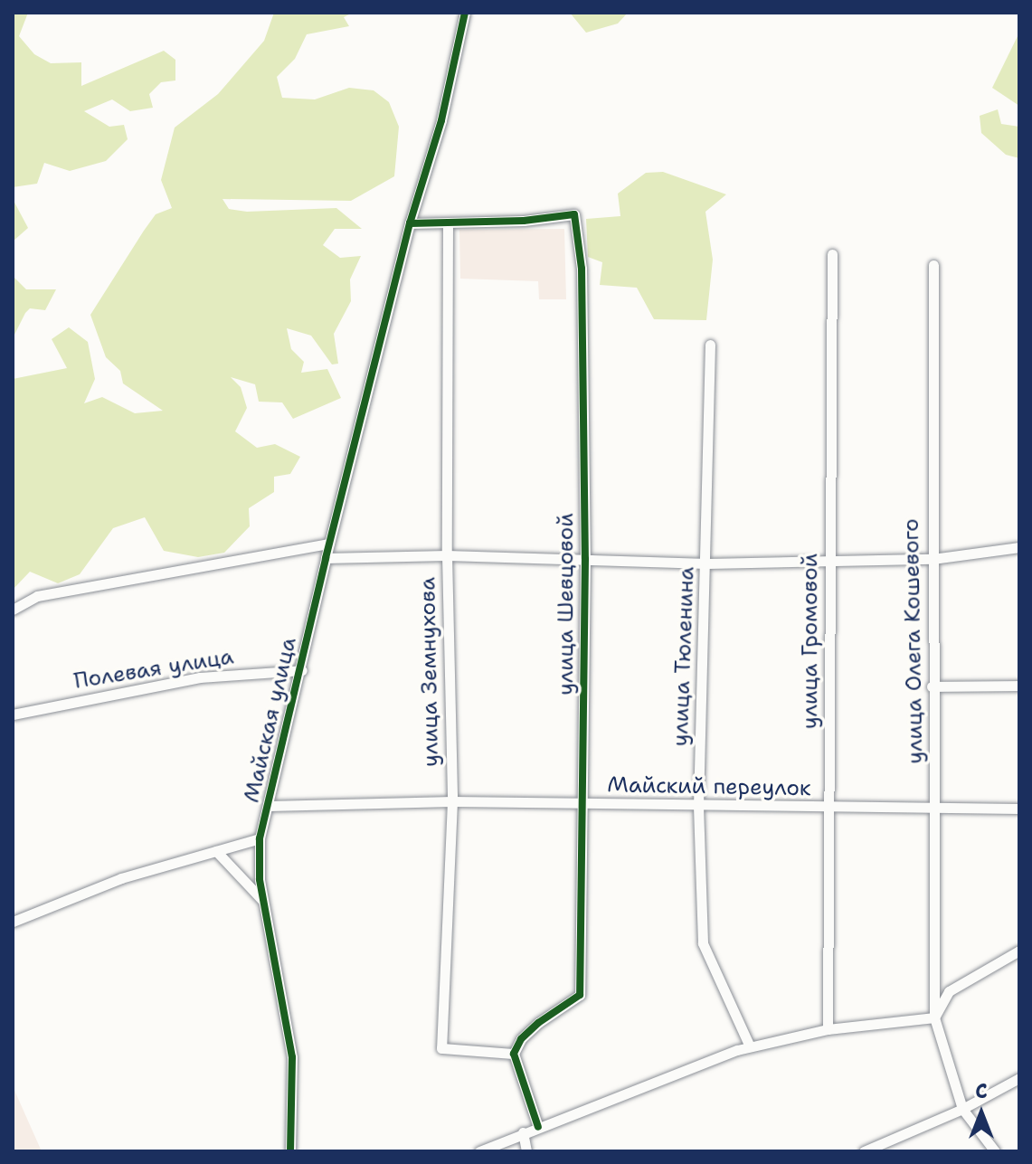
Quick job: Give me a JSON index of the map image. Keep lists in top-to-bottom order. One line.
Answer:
{"streets":{"street":["улица Шевцовой","улица Громовой","улица Олега Кошевого","улица Тюленина","Полевая улица","улица Земнухова","Майская улица","Майский переулок"]},"crossings":[["улица Шевцовой","улица Земнухова"],["улица Шевцовой","Майский переулок"],["улица Громовой","Майский переулок"],["улица Олега Кошевого","Майский переулок"],["улица Тюленина","Майский переулок"],["Полевая улица","Майская улица"],["улица Земнухова","Майский переулок"],["Майская улица","Майский переулок"]],"north":"top"}
